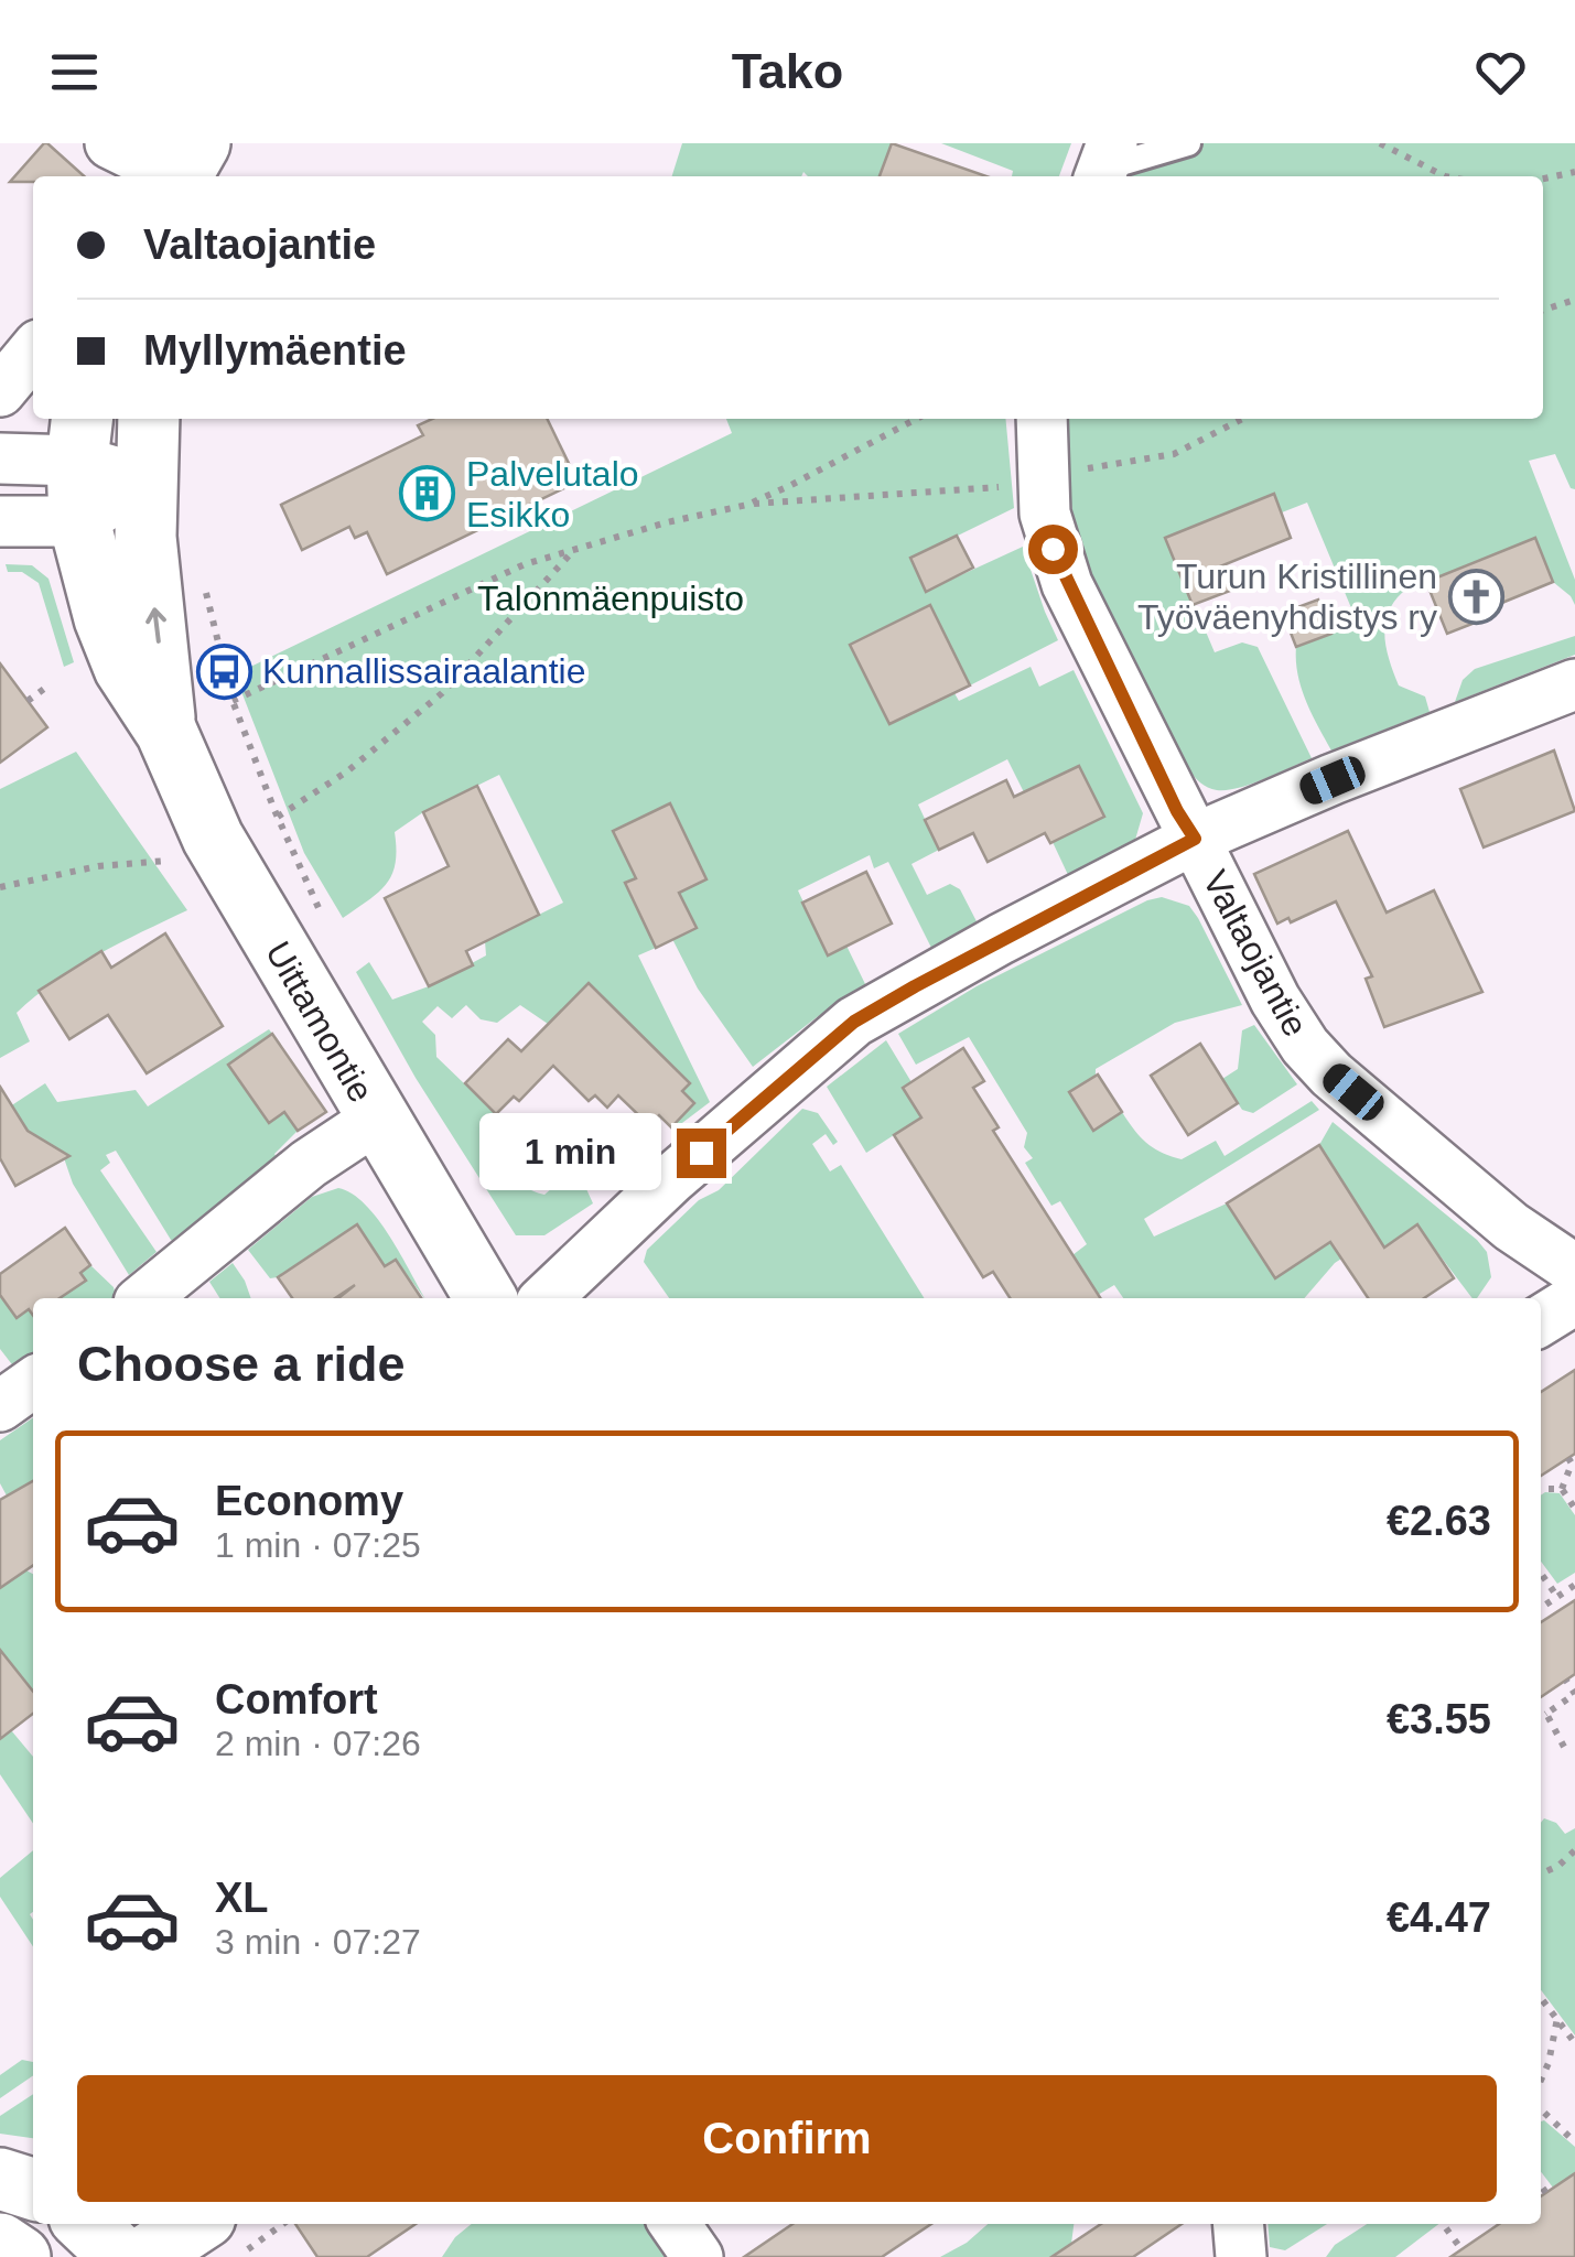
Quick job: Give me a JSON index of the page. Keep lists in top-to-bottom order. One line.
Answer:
{"streets":{"street":["Valtaojantie","Uittamontie"]},"parks":["Talonmäenpuisto"],"places":{"building":["Palvelutalo Esikko"],"church":["Turun Kristillinen Työväenyhdistys ry"],"bus stop":["Kunnallissairaalantie"]},"page":{"header":"Tako","banner":["Valtaojantie","Myllymäentie"],"bubble":"1 min","heading":"Choose a ride","list":[{"name":"Economy","note":"1 min · 07:25","value":"€2.63"},{"name":"Comfort","note":"2 min · 07:26","value":"€3.55"},{"name":"XL","note":"3 min · 07:27","value":"€4.47"}],"buttons":"Confirm"}}
